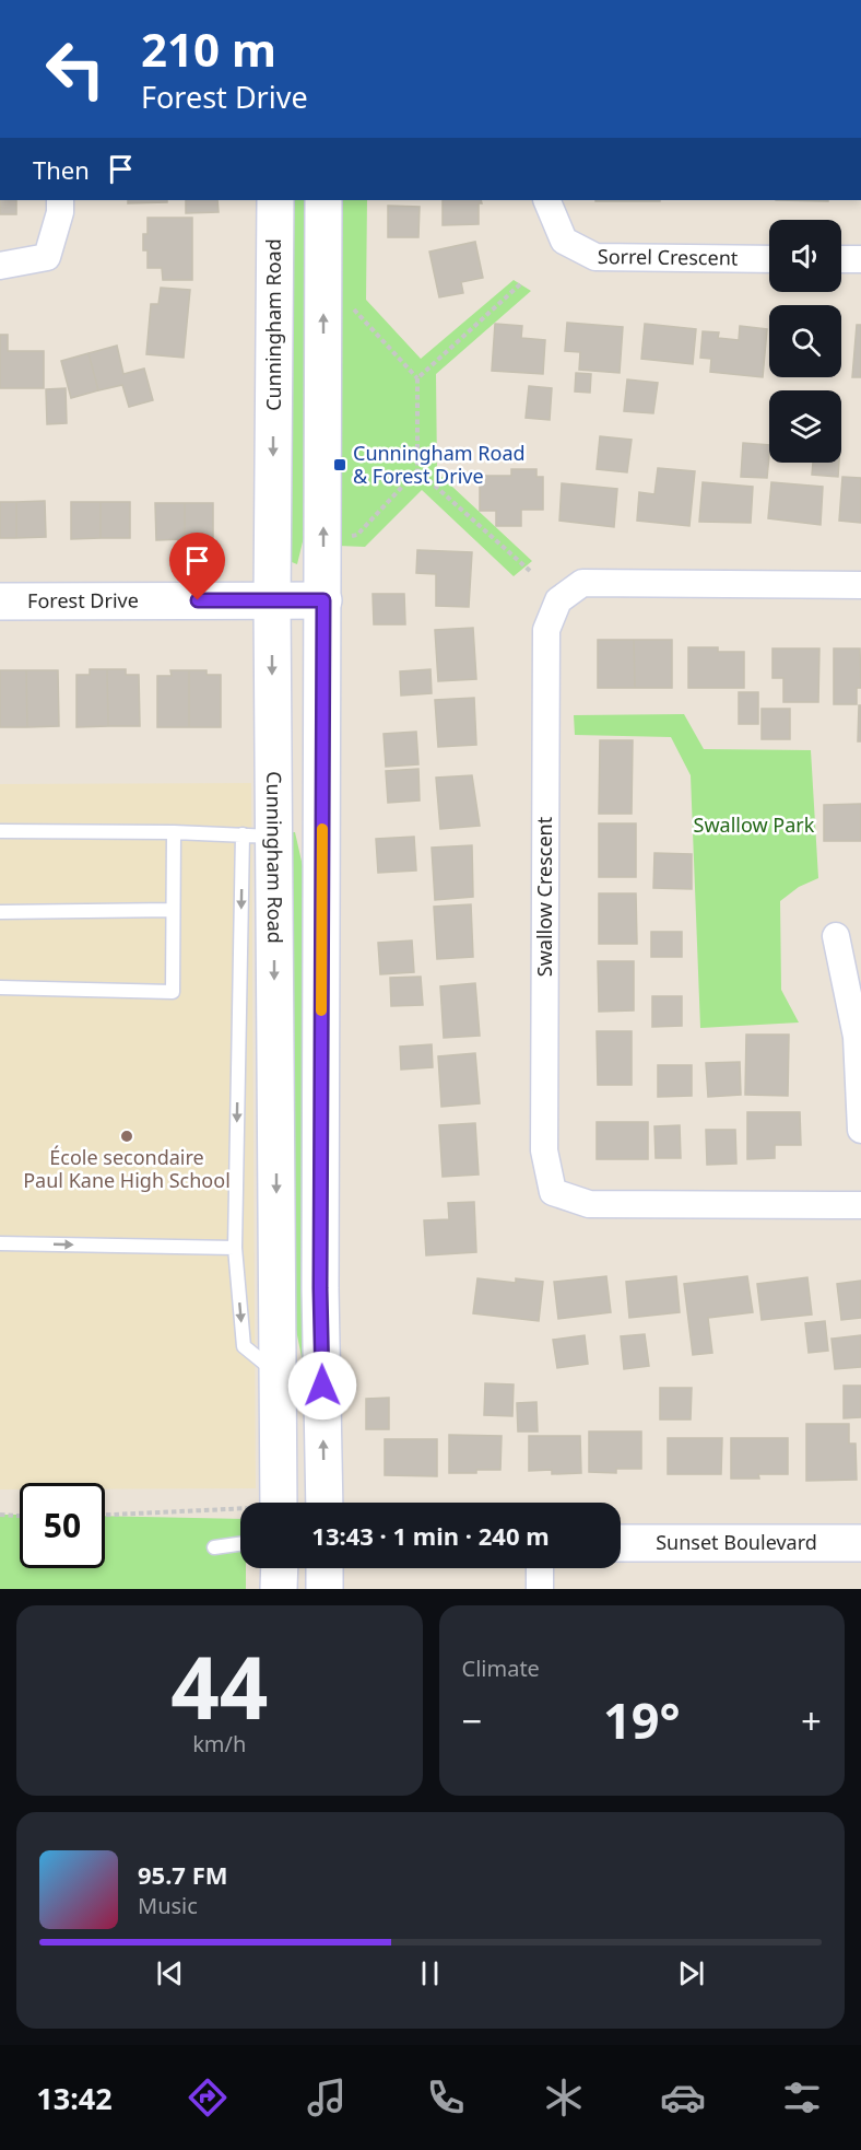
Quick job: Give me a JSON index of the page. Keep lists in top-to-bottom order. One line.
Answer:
{"streets":{"main road":["Cunningham Road","Forest Drive","Sunset Boulevard"],"street":["Sorrel Crescent","Swallow Crescent"]},"crossings":[["Cunningham Road","Forest Drive"]],"parks":["Swallow Park"],"places":{"transit":["Cunningham Road & Forest Drive"],"other":["École secondaire Paul Kane High School"]},"page":{"turn":["210 m","Forest Drive"],"then":"Then","limit":"50","trip":"13:43 · 1 min · 240 m","tile":[["44","km/h"],"Climate"],"heat":["−","19°","+"],"song":["95.7 FM","Music"],"tabs":"13:42"}}
